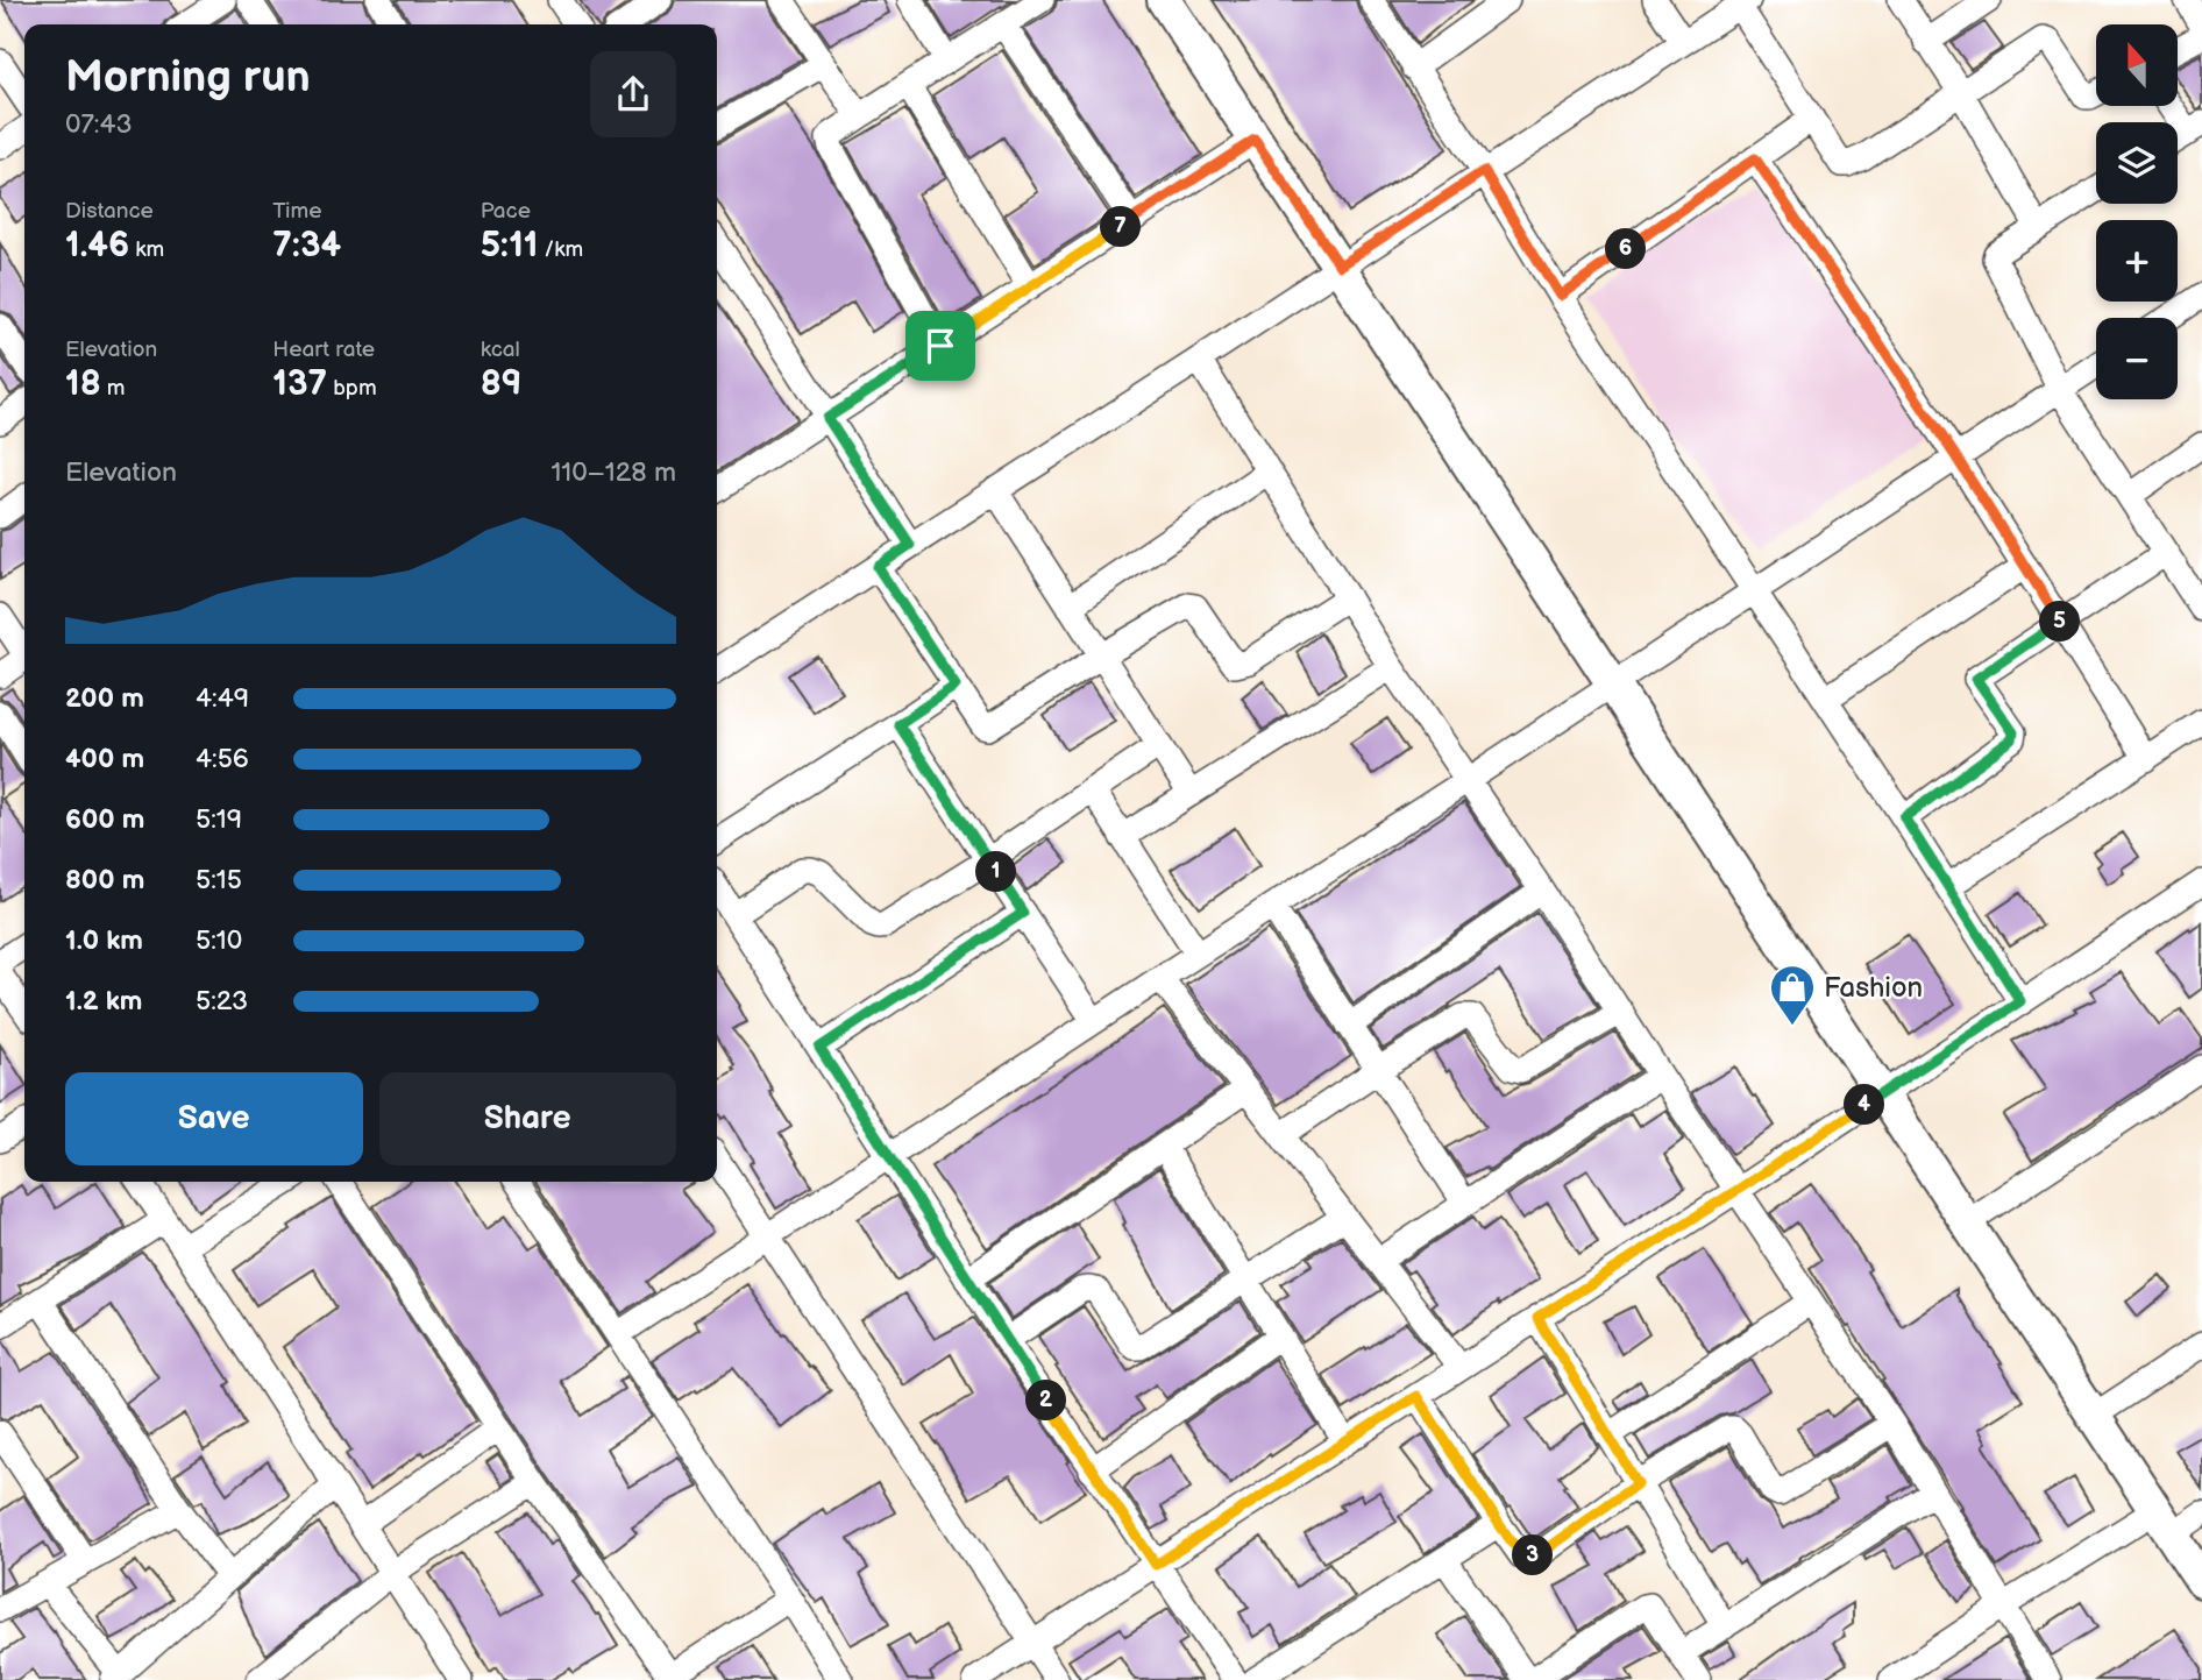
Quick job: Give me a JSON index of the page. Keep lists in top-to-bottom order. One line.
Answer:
{"places":{"shop":["Fashion"]},"north":"top","page":{"map_buttons":["+","−"],"heading":["Morning run","07:43"],"stats":[["Distance","1.46 km"],["Time","7:34"],["Pace","5:11 /km"],["Elevation","18 m"],["Heart rate","137 bpm"],["kcal","89"]],"pins":["7","6","5","1","4","2","3"],"chart":["Elevation","110–128 m"],"list":[{"name":"200 m","note":"4:49"},{"name":"400 m","note":"4:56"},{"name":"600 m","note":"5:19"},{"name":"800 m","note":"5:15"},{"name":"1.0 km","note":"5:10"},{"name":"1.2 km","note":"5:23"}],"buttons":["Save","Share"]}}
